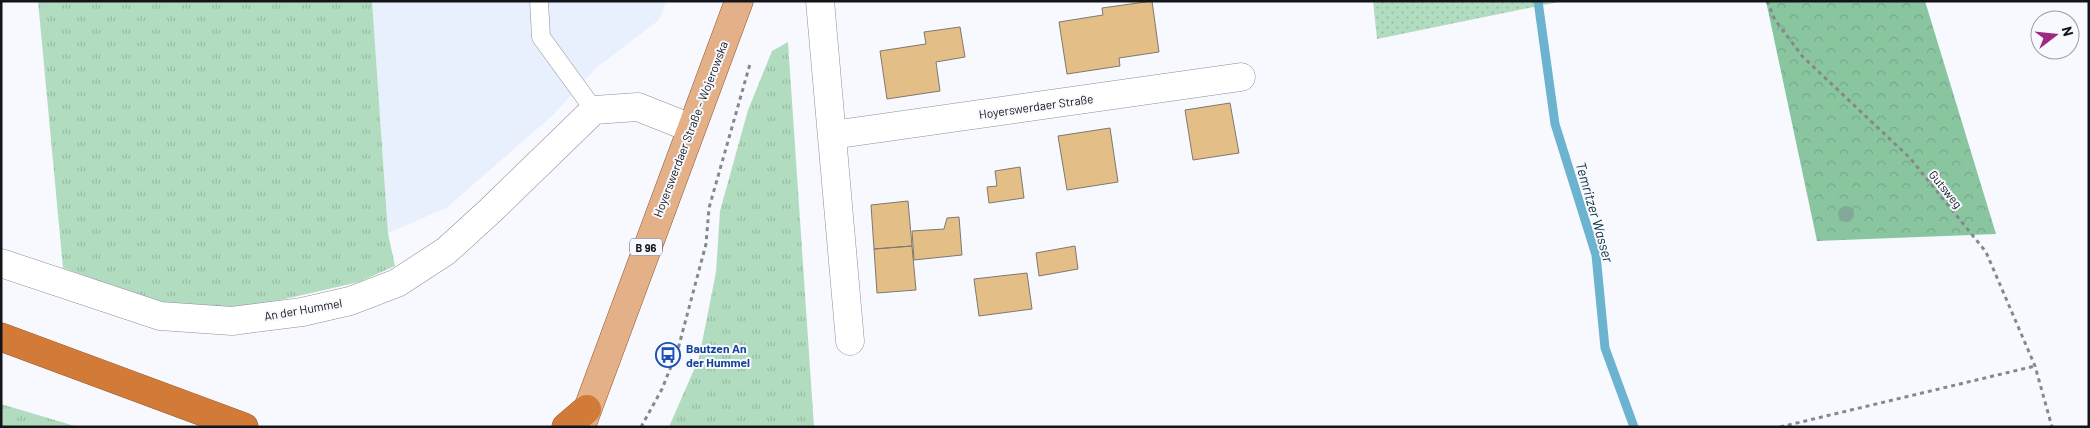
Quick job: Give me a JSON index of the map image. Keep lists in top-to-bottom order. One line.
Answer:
{"streets":{"main road":["Hoyerswerdaer Straße - Wojerowska","B 96"],"street":["Hoyerswerdaer Straße","An der Hummel"],"path":["Gutsweg"]},"water":["Temritzer Wasser"],"places":{"bus stop":["Bautzen An der Hummel"]},"north":"right"}
